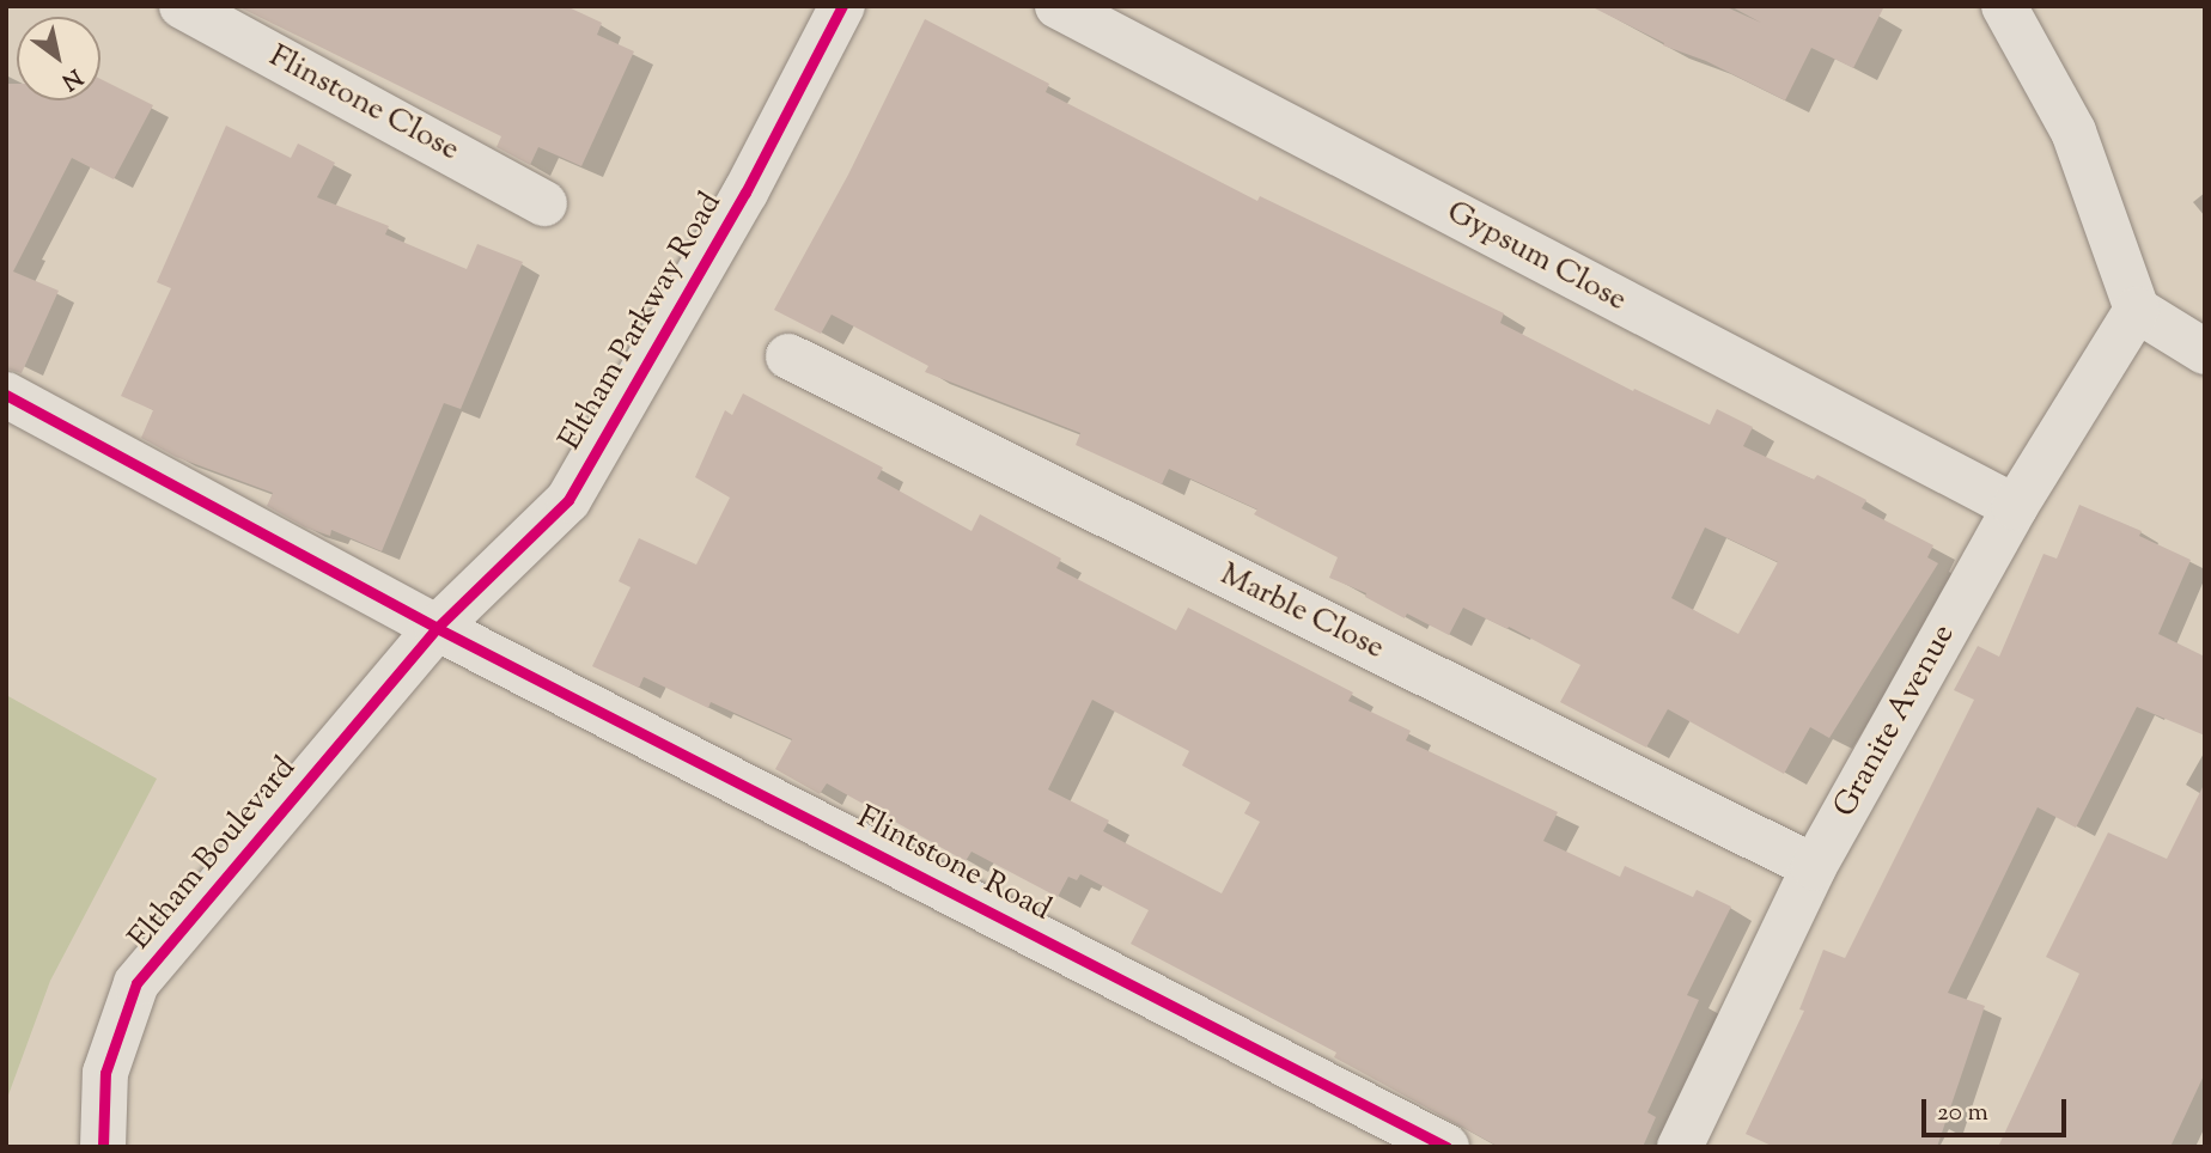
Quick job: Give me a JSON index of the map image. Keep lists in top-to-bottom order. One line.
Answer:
{"streets":{"street":["Flinstone Close","Gypsum Close","Eltham Parkway Road","Marble Close","Granite Avenue","Eltham Boulevard","Flintstone Road"]},"crossings":[["Gypsum Close","Granite Avenue"],["Eltham Parkway Road","Eltham Boulevard"],["Eltham Parkway Road","Flintstone Road"],["Marble Close","Granite Avenue"],["Eltham Boulevard","Flintstone Road"]],"scale_bar":"20 m","north":"bottom right"}
